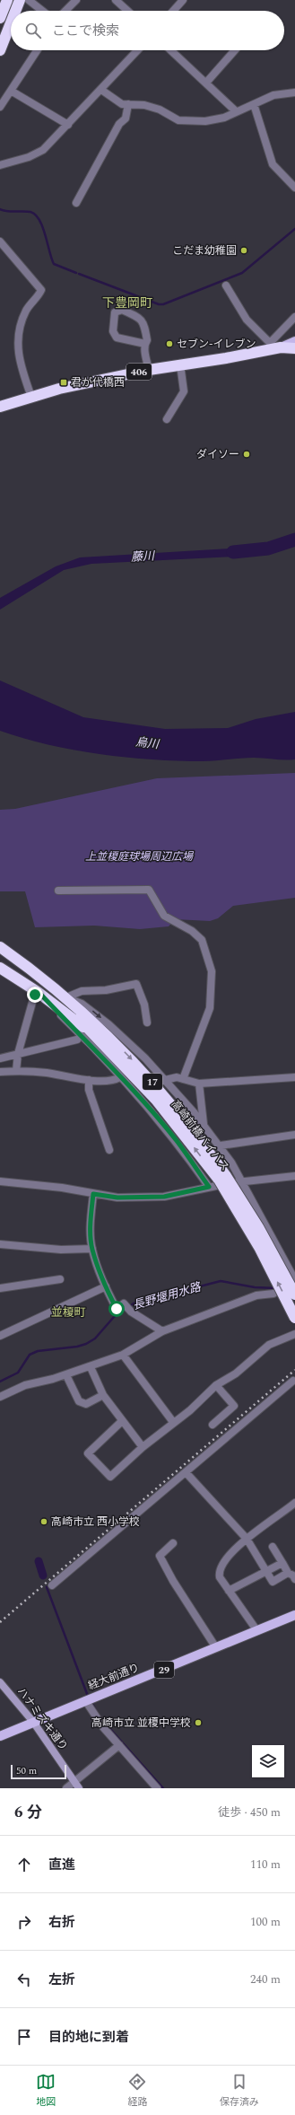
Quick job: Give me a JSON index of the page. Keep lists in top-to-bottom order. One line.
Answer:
{"streets":{"highway":["406","17","高崎前橋バイパス"],"main road":["29","経大前通り"],"street":["ハナミズキ通り"]},"crossings":[["17","高崎前橋バイパス"],["経大前通り","ハナミズキ通り"]],"districts":["下豊岡町","並榎町"],"water":["藤川","烏川","長野堰用水路"],"parks":["上並榎庭球場周辺広場"],"places":{"other":["こだま幼稚園","セブン-イレブン","ダイソー","高崎市立 西小学校","高崎市立 並榎中学校"],"transit":["君が代橋西"]},"scale_bar":"50 m","page":{"search":"ここで検索","scale":"50 m","heading":["6 分","徒歩 · 450 m"],"list":[["直進","110 m"],["右折","100 m"],["左折","240 m"],"目的地に到着"],"nav":["地図","経路","保存済み"]}}
